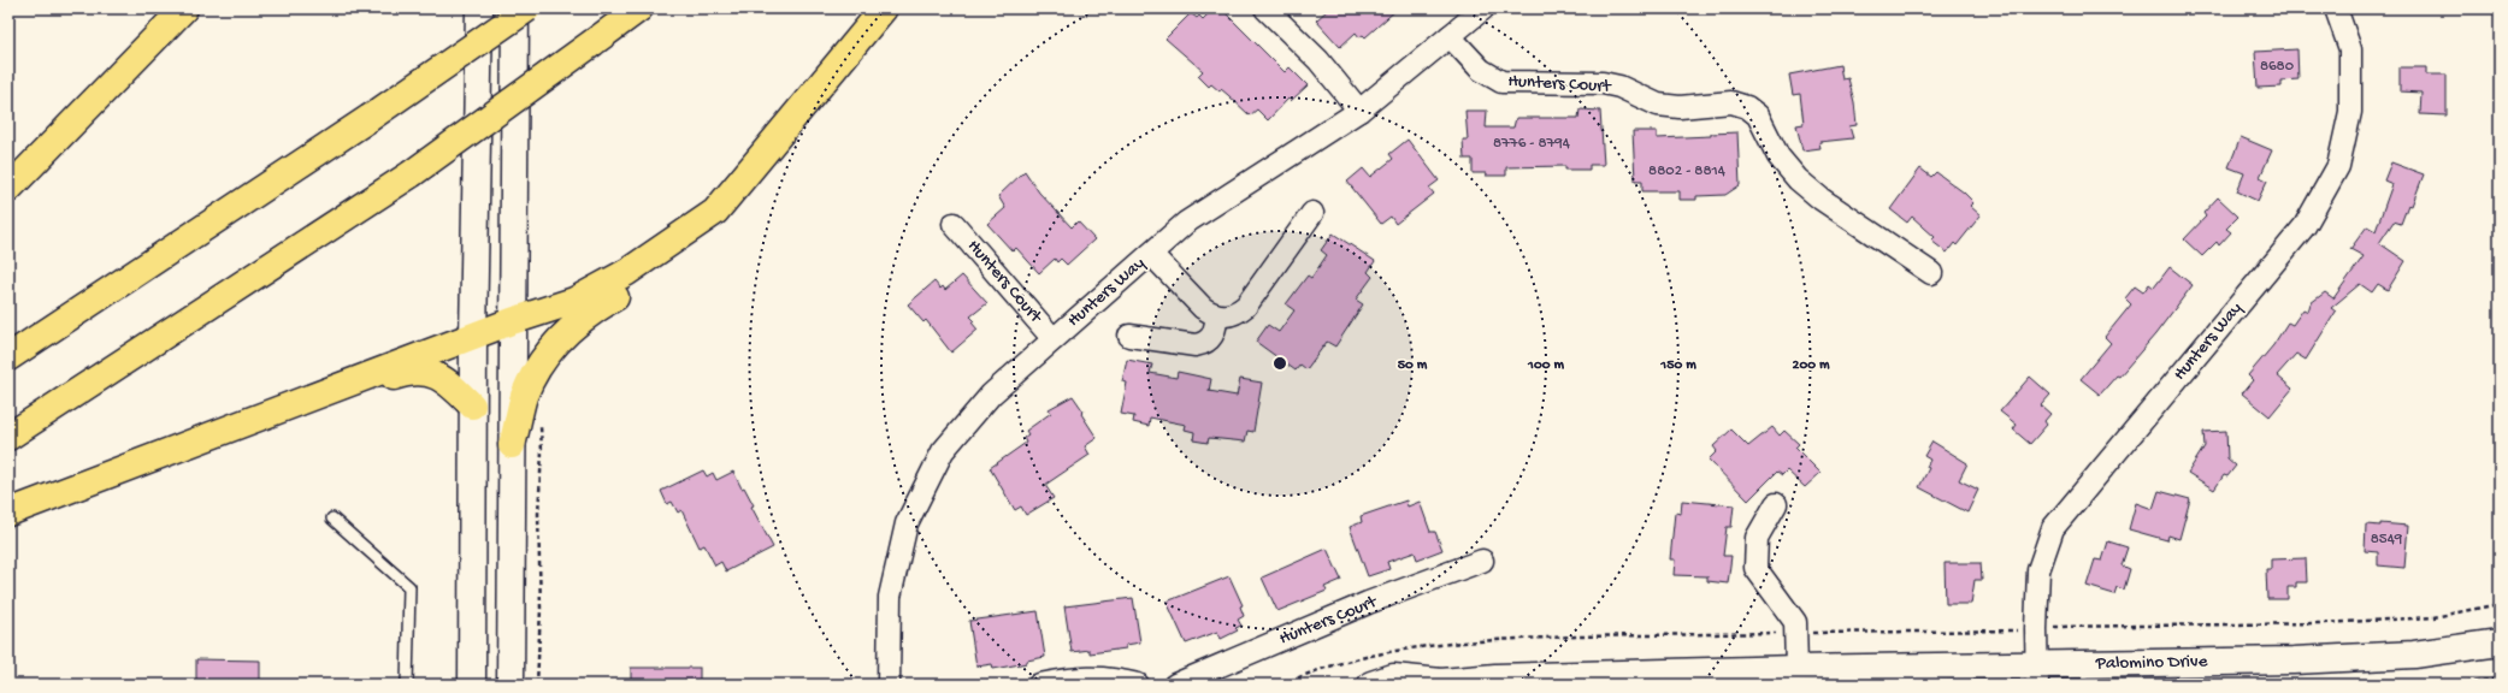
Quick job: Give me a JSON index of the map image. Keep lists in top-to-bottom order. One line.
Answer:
{"streets":{"street":["Hunters Court","Hunters Way","Palomino Drive"]},"crossings":[["Hunters Court","Hunters Way"],["Hunters Way","Palomino Drive"]],"house_numbers":["8680","8776 - 8794","8802 - 8814","8549"],"rings":["50 m","100 m","150 m","200 m"]}
